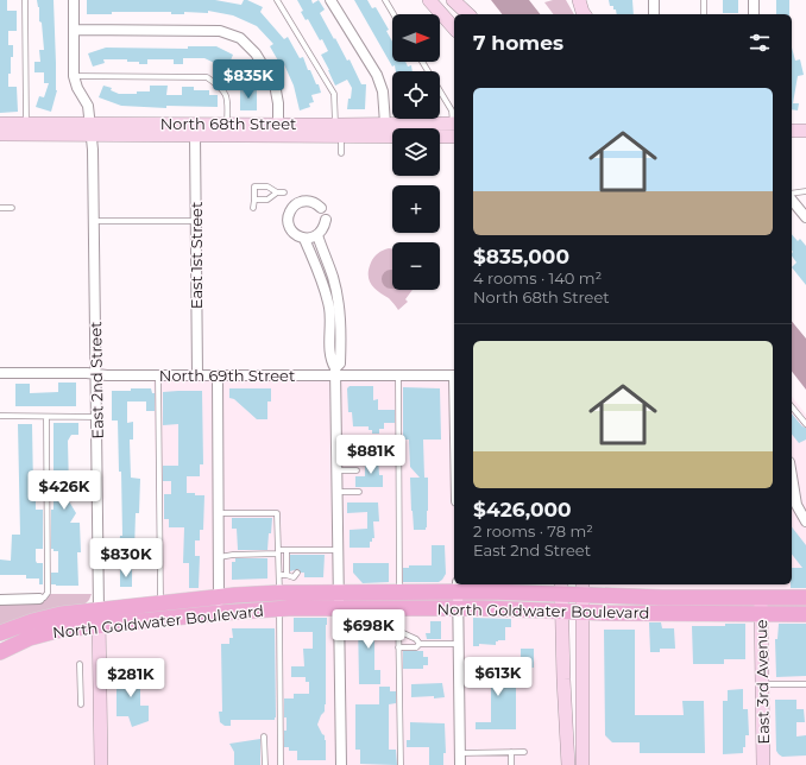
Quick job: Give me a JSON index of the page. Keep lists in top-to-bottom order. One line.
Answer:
{"streets":{"main road":["North 68th Street","East 2nd Street","North Goldwater Boulevard","East 3rd Avenue"],"street":["East 1st Street","North 69th Street"]},"crossings":[["North 68th Street","East 1st Street"],["North 68th Street","East 2nd Street"],["East 1st Street","North 69th Street"],["North 69th Street","East 2nd Street"],["East 2nd Street","North Goldwater Boulevard"],["North Goldwater Boulevard","East 3rd Avenue"]],"north":"right","page":{"map_buttons":["+","−"],"heading":"7 homes","price":["$835K","$881K","$426K","$830K","$698K","$613K","$281K"],"list":[{"name":"$835,000","note":"4 rooms · 140 m² · North 68th Street"},{"name":"$426,000","note":"2 rooms · 78 m² · East 2nd Street"}]}}
